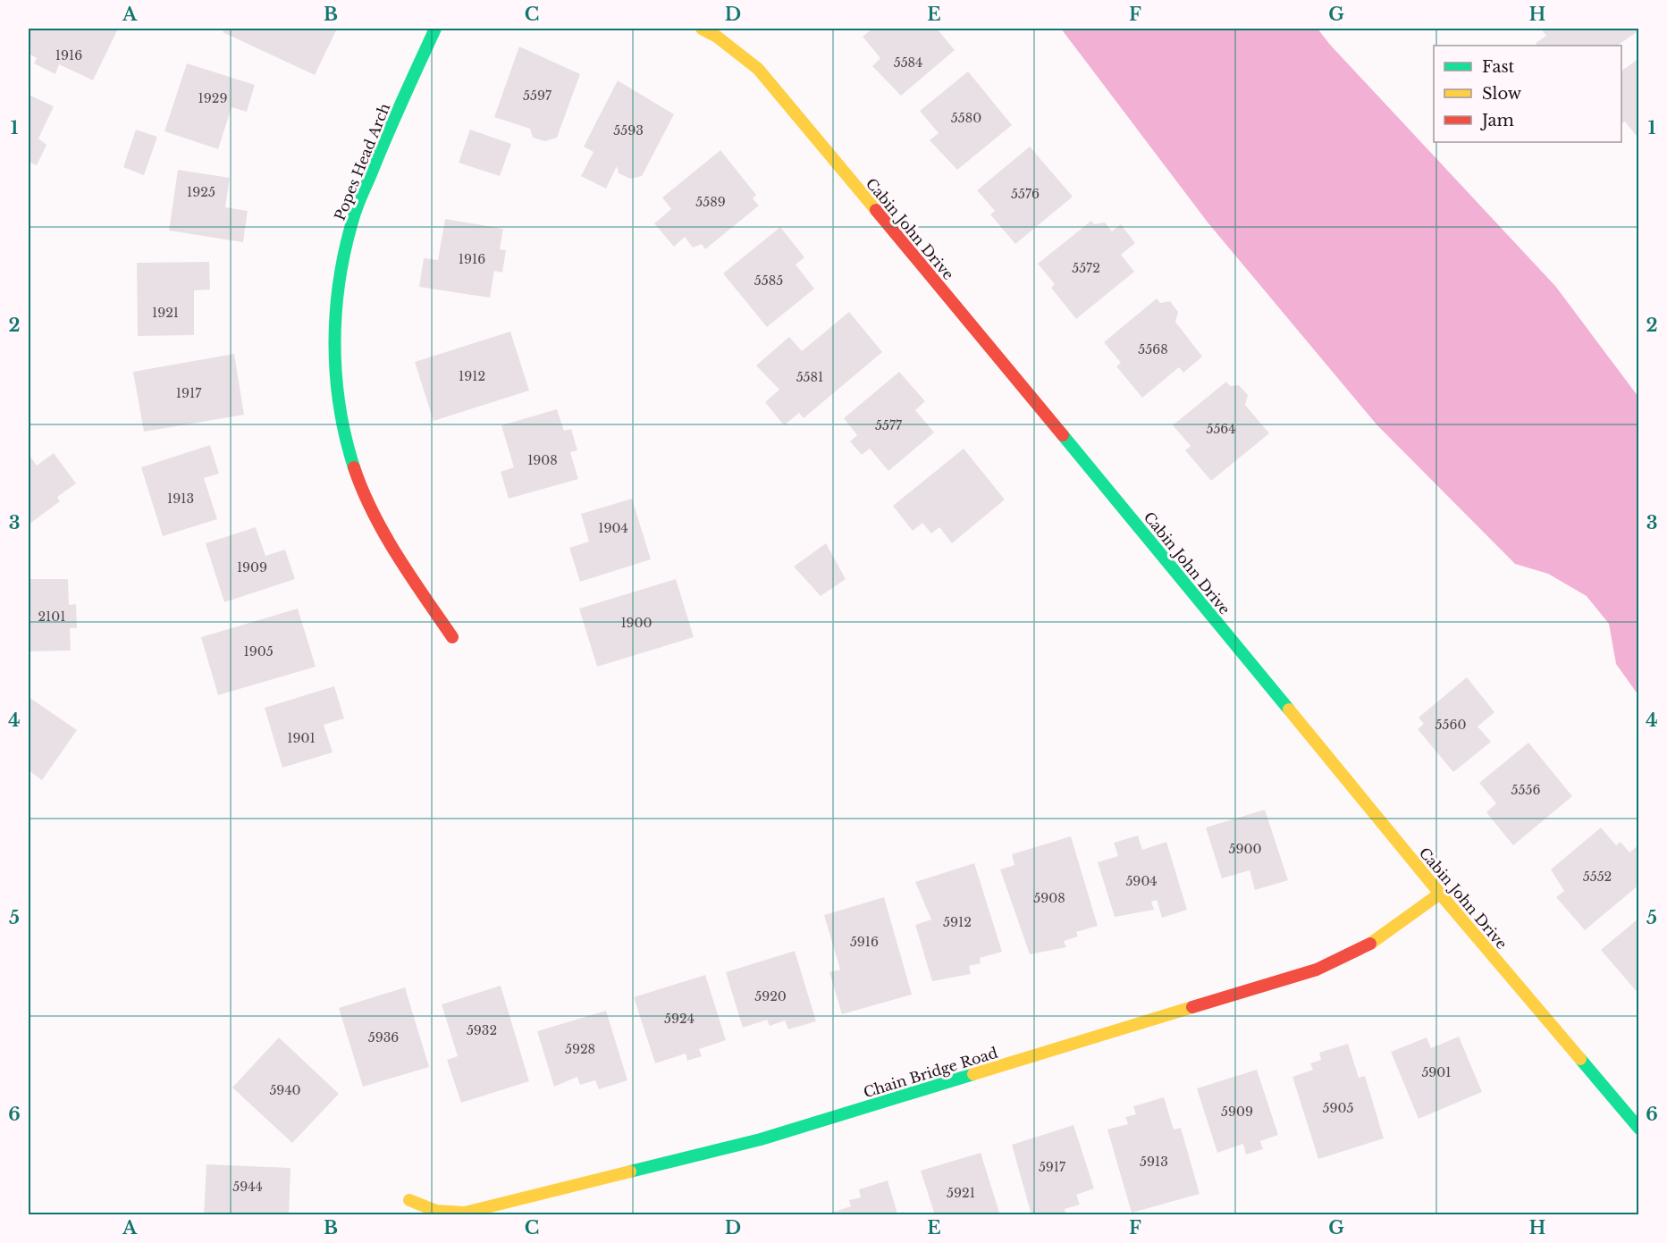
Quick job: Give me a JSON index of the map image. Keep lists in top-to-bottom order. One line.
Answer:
{"streets":{"street":["Popes Head Arch","Cabin John Drive","Chain Bridge Road"]},"crossings":[["Cabin John Drive","Chain Bridge Road"]],"house_numbers":["1916","5584","5597","1929","5580","5593","1925","5576","5589","1916","5572","5585","1921","5568","1912","5581","1917","5577","5564","1908","1913","1904","1909","2101","1900","1905","5560","1901","5556","5900","5552","5904","5908","5912","5916","5920","5924","5932","5936","5928","5901","5940","5905","5909","5913","5917","5944","5921"],"legend":["Fast","Slow","Jam"],"grid":{"columns":["A","B","C","D","E","F","G","H"],"rows":["1","2","3","4","5","6"]}}
